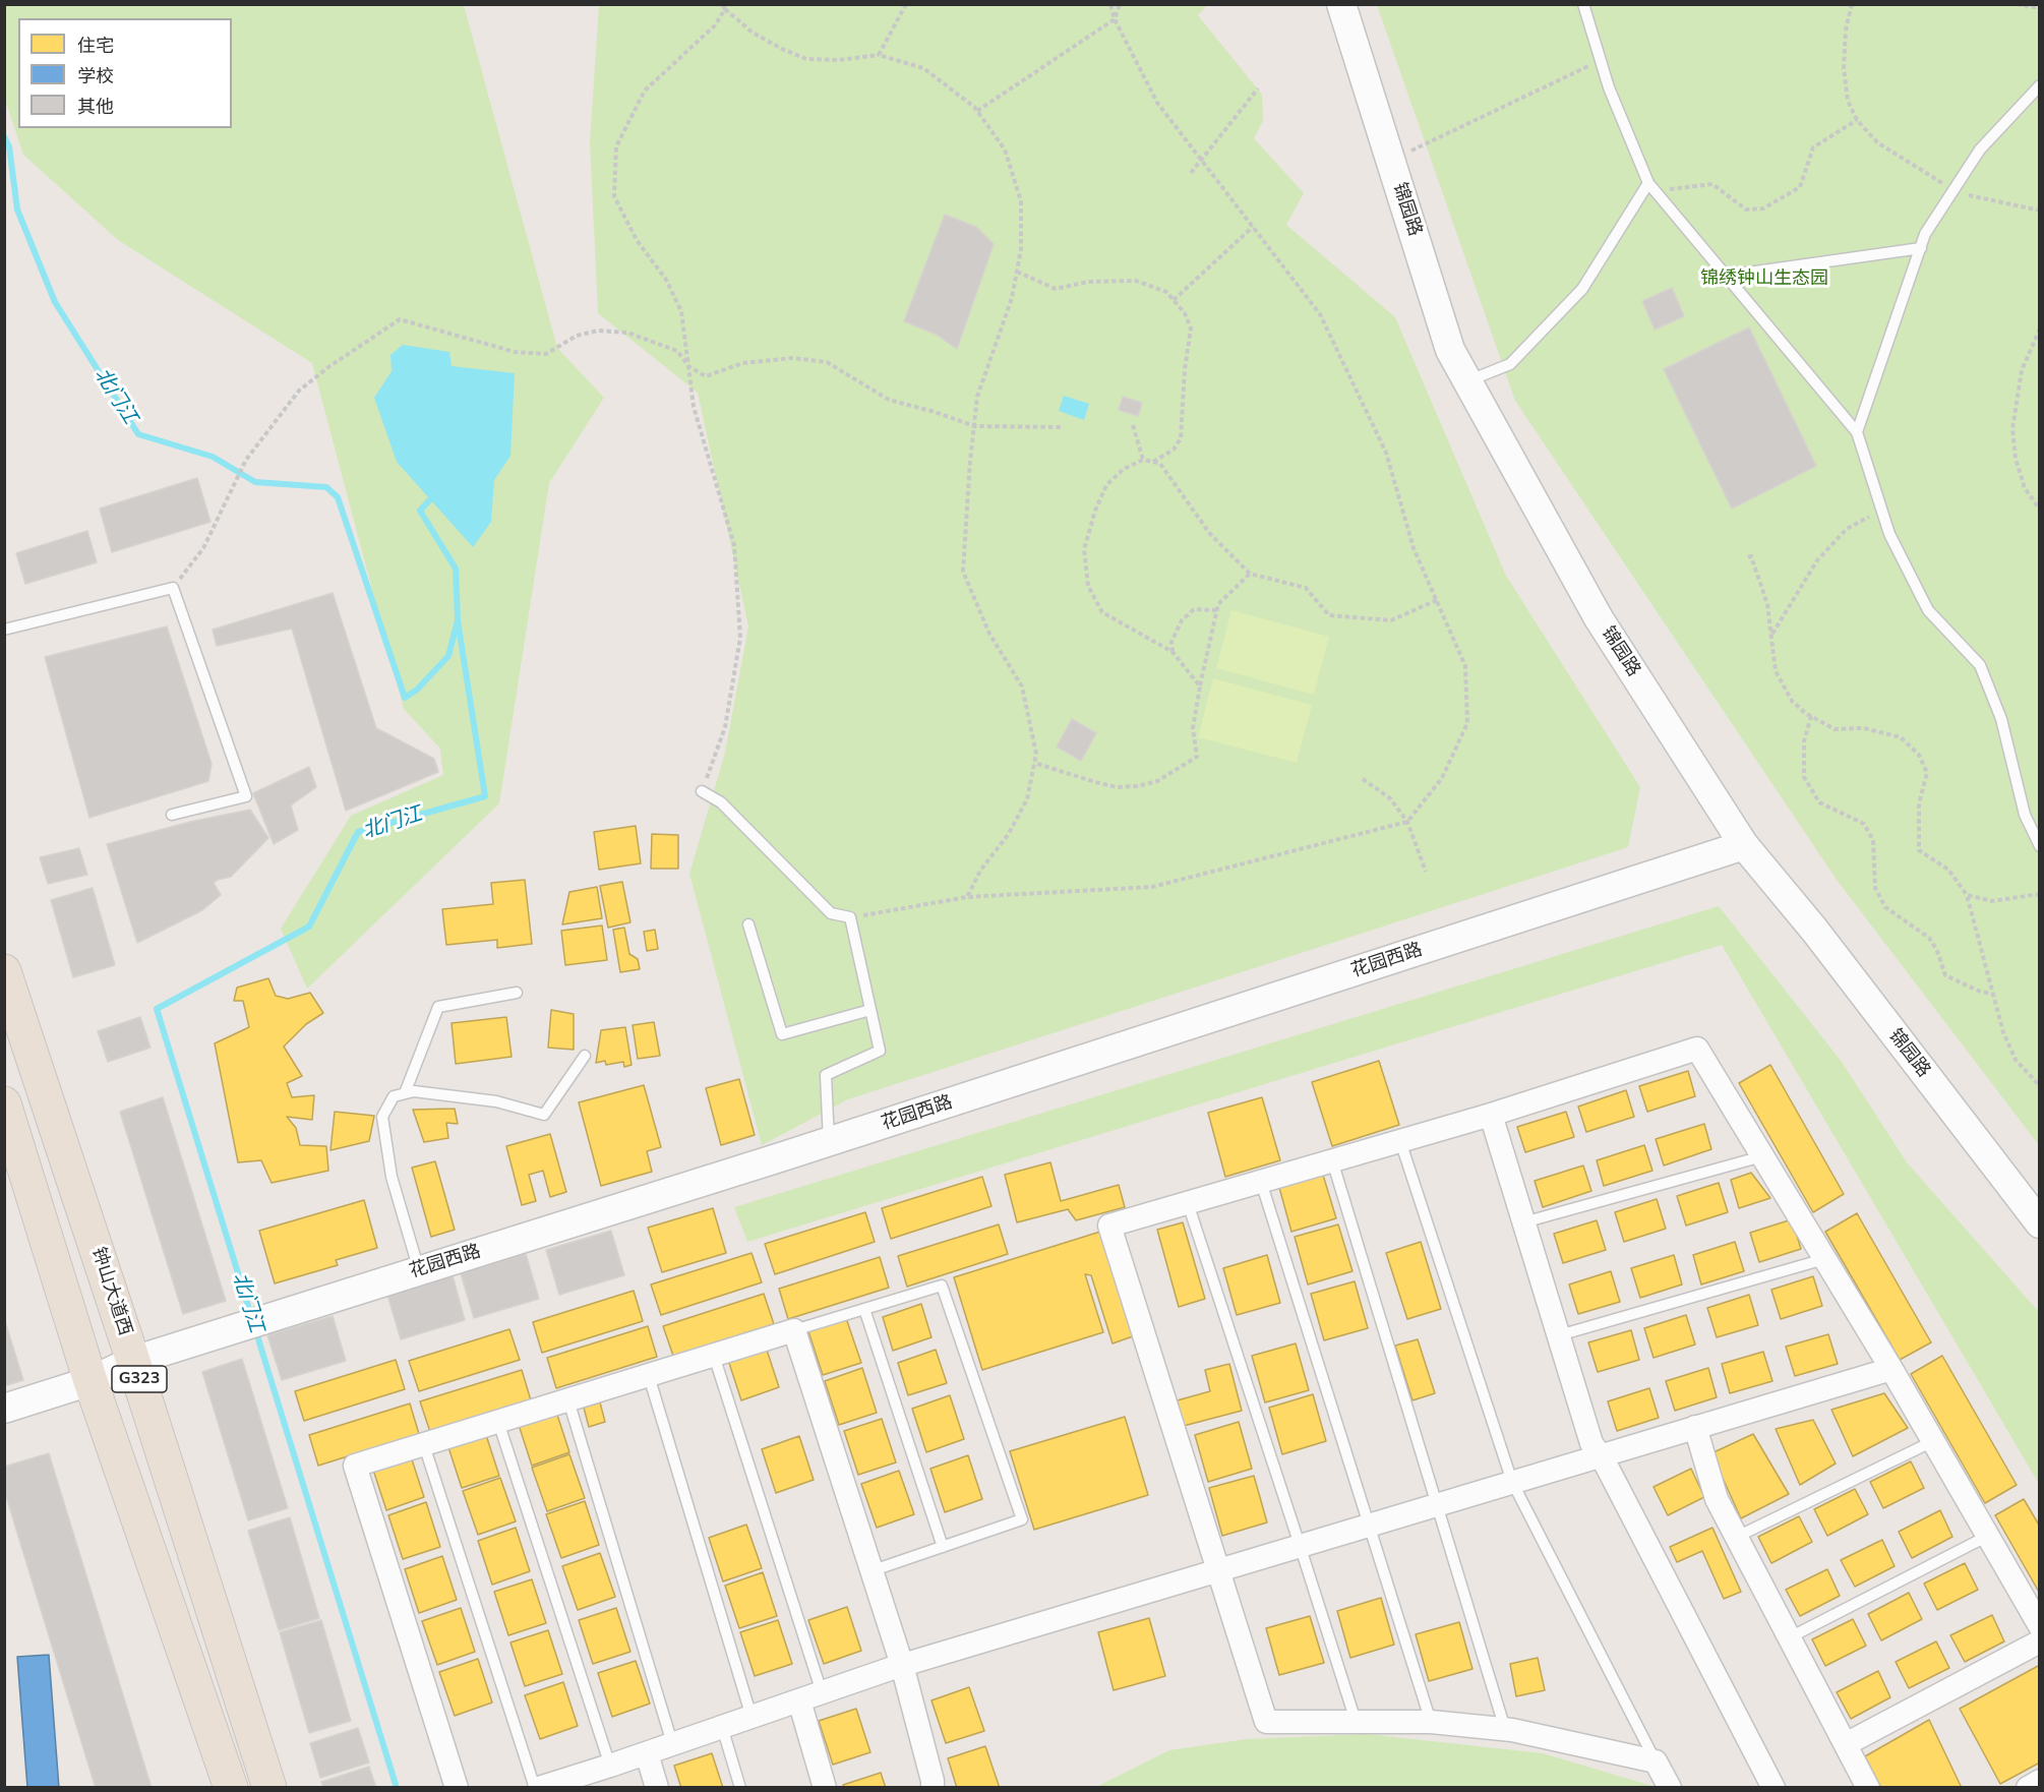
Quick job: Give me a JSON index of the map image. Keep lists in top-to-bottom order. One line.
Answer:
{"streets":{"highway":["钟山大道西","G323"],"street":["锦园路","花园西路"]},"crossings":[["锦园路","花园西路"],["花园西路","钟山大道西"],["花园西路","G323"]],"water":["北门江"],"parks":["锦绣钟山生态园"],"legend":["住宅","学校","其他"]}
